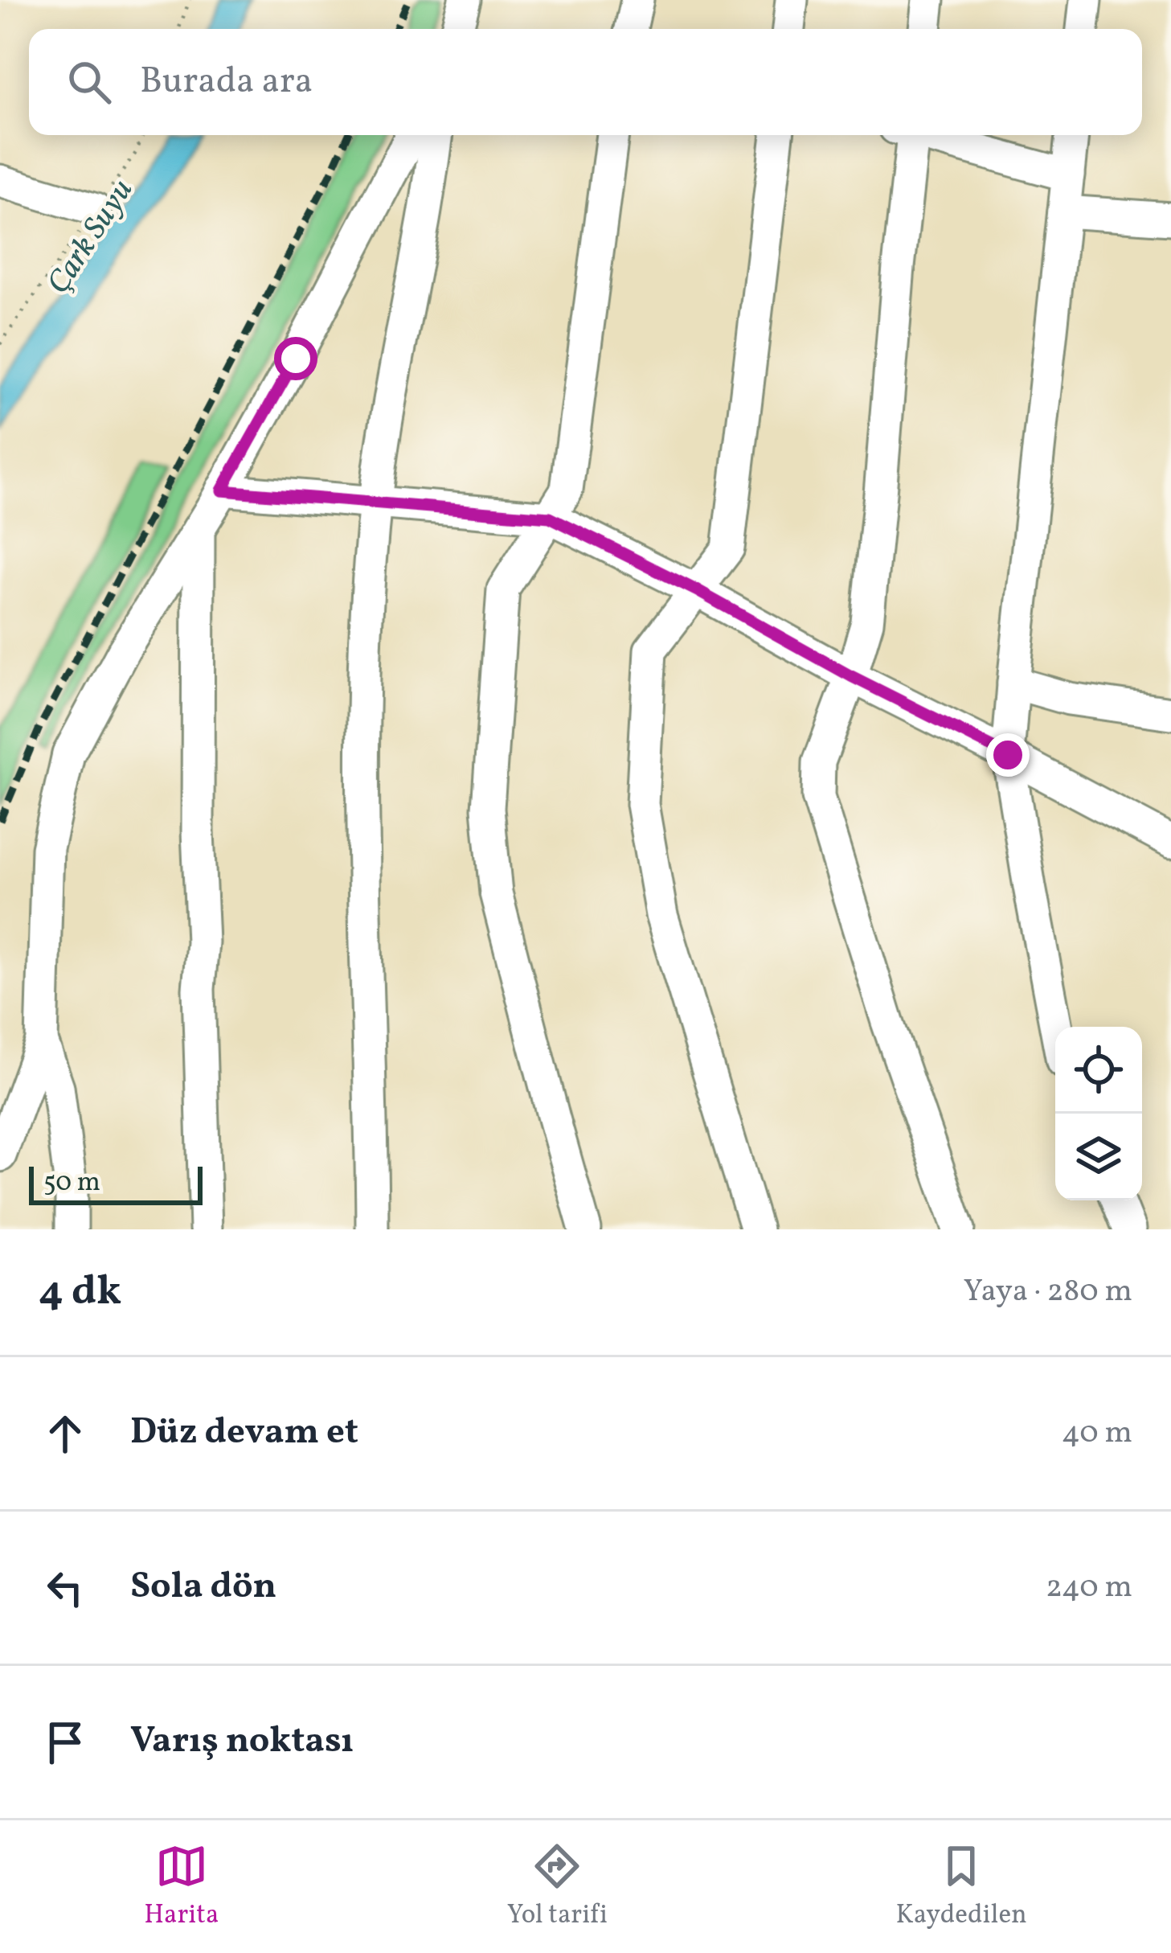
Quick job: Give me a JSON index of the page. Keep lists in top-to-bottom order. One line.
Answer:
{"water":["Çark Suyu"],"scale_bar":"50 m","page":{"search":"Burada ara","scale":"50 m","heading":["4 dk","Yaya · 280 m"],"list":[["Düz devam et","40 m"],["Sola dön","240 m"],"Varış noktası"],"nav":["Harita","Yol tarifi","Kaydedilen"]}}
